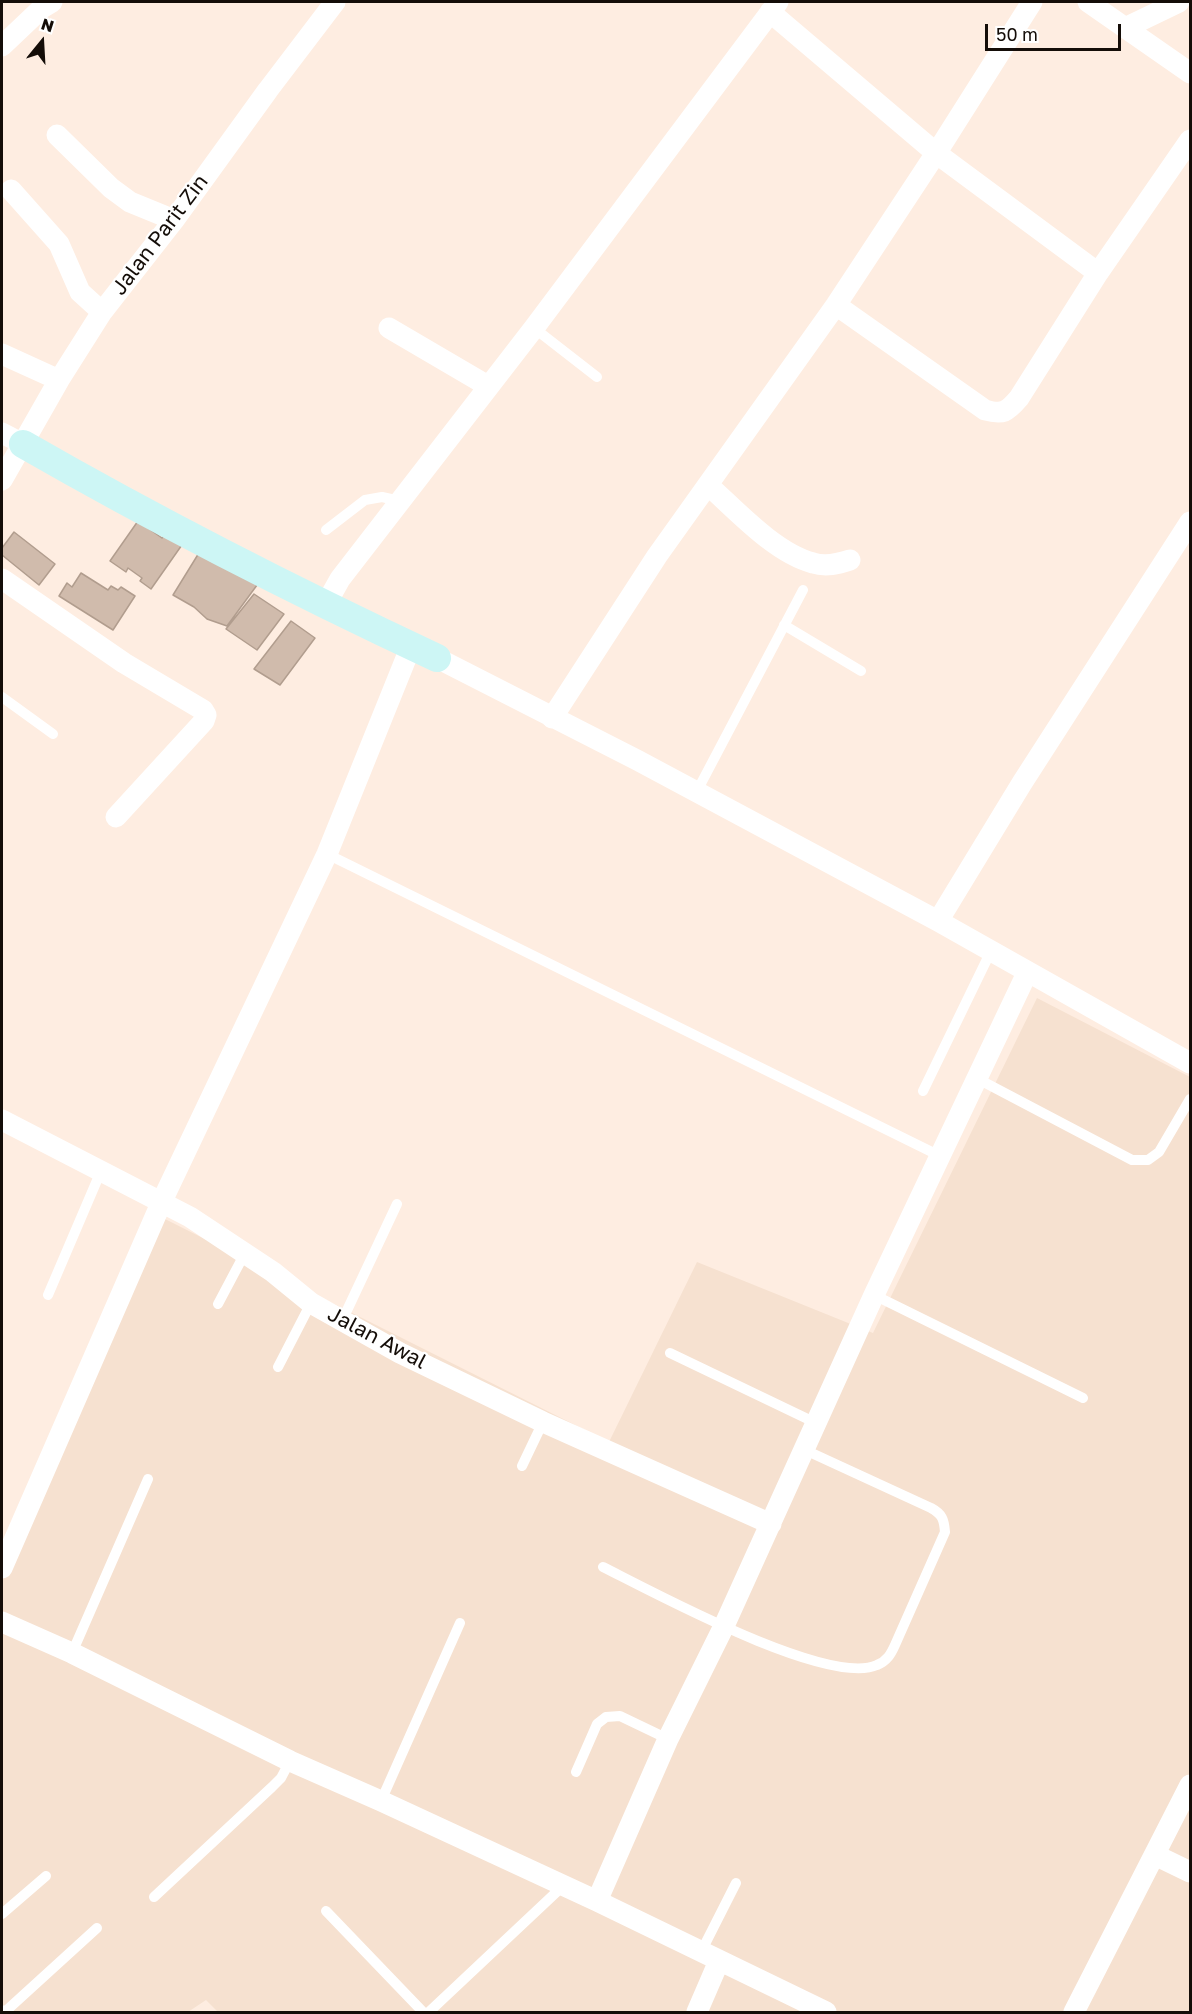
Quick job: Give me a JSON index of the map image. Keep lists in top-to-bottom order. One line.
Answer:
{"streets":{"street":["Jalan Parit Zin","Jalan Awal"]},"scale_bar":"50 m","north":"top"}
